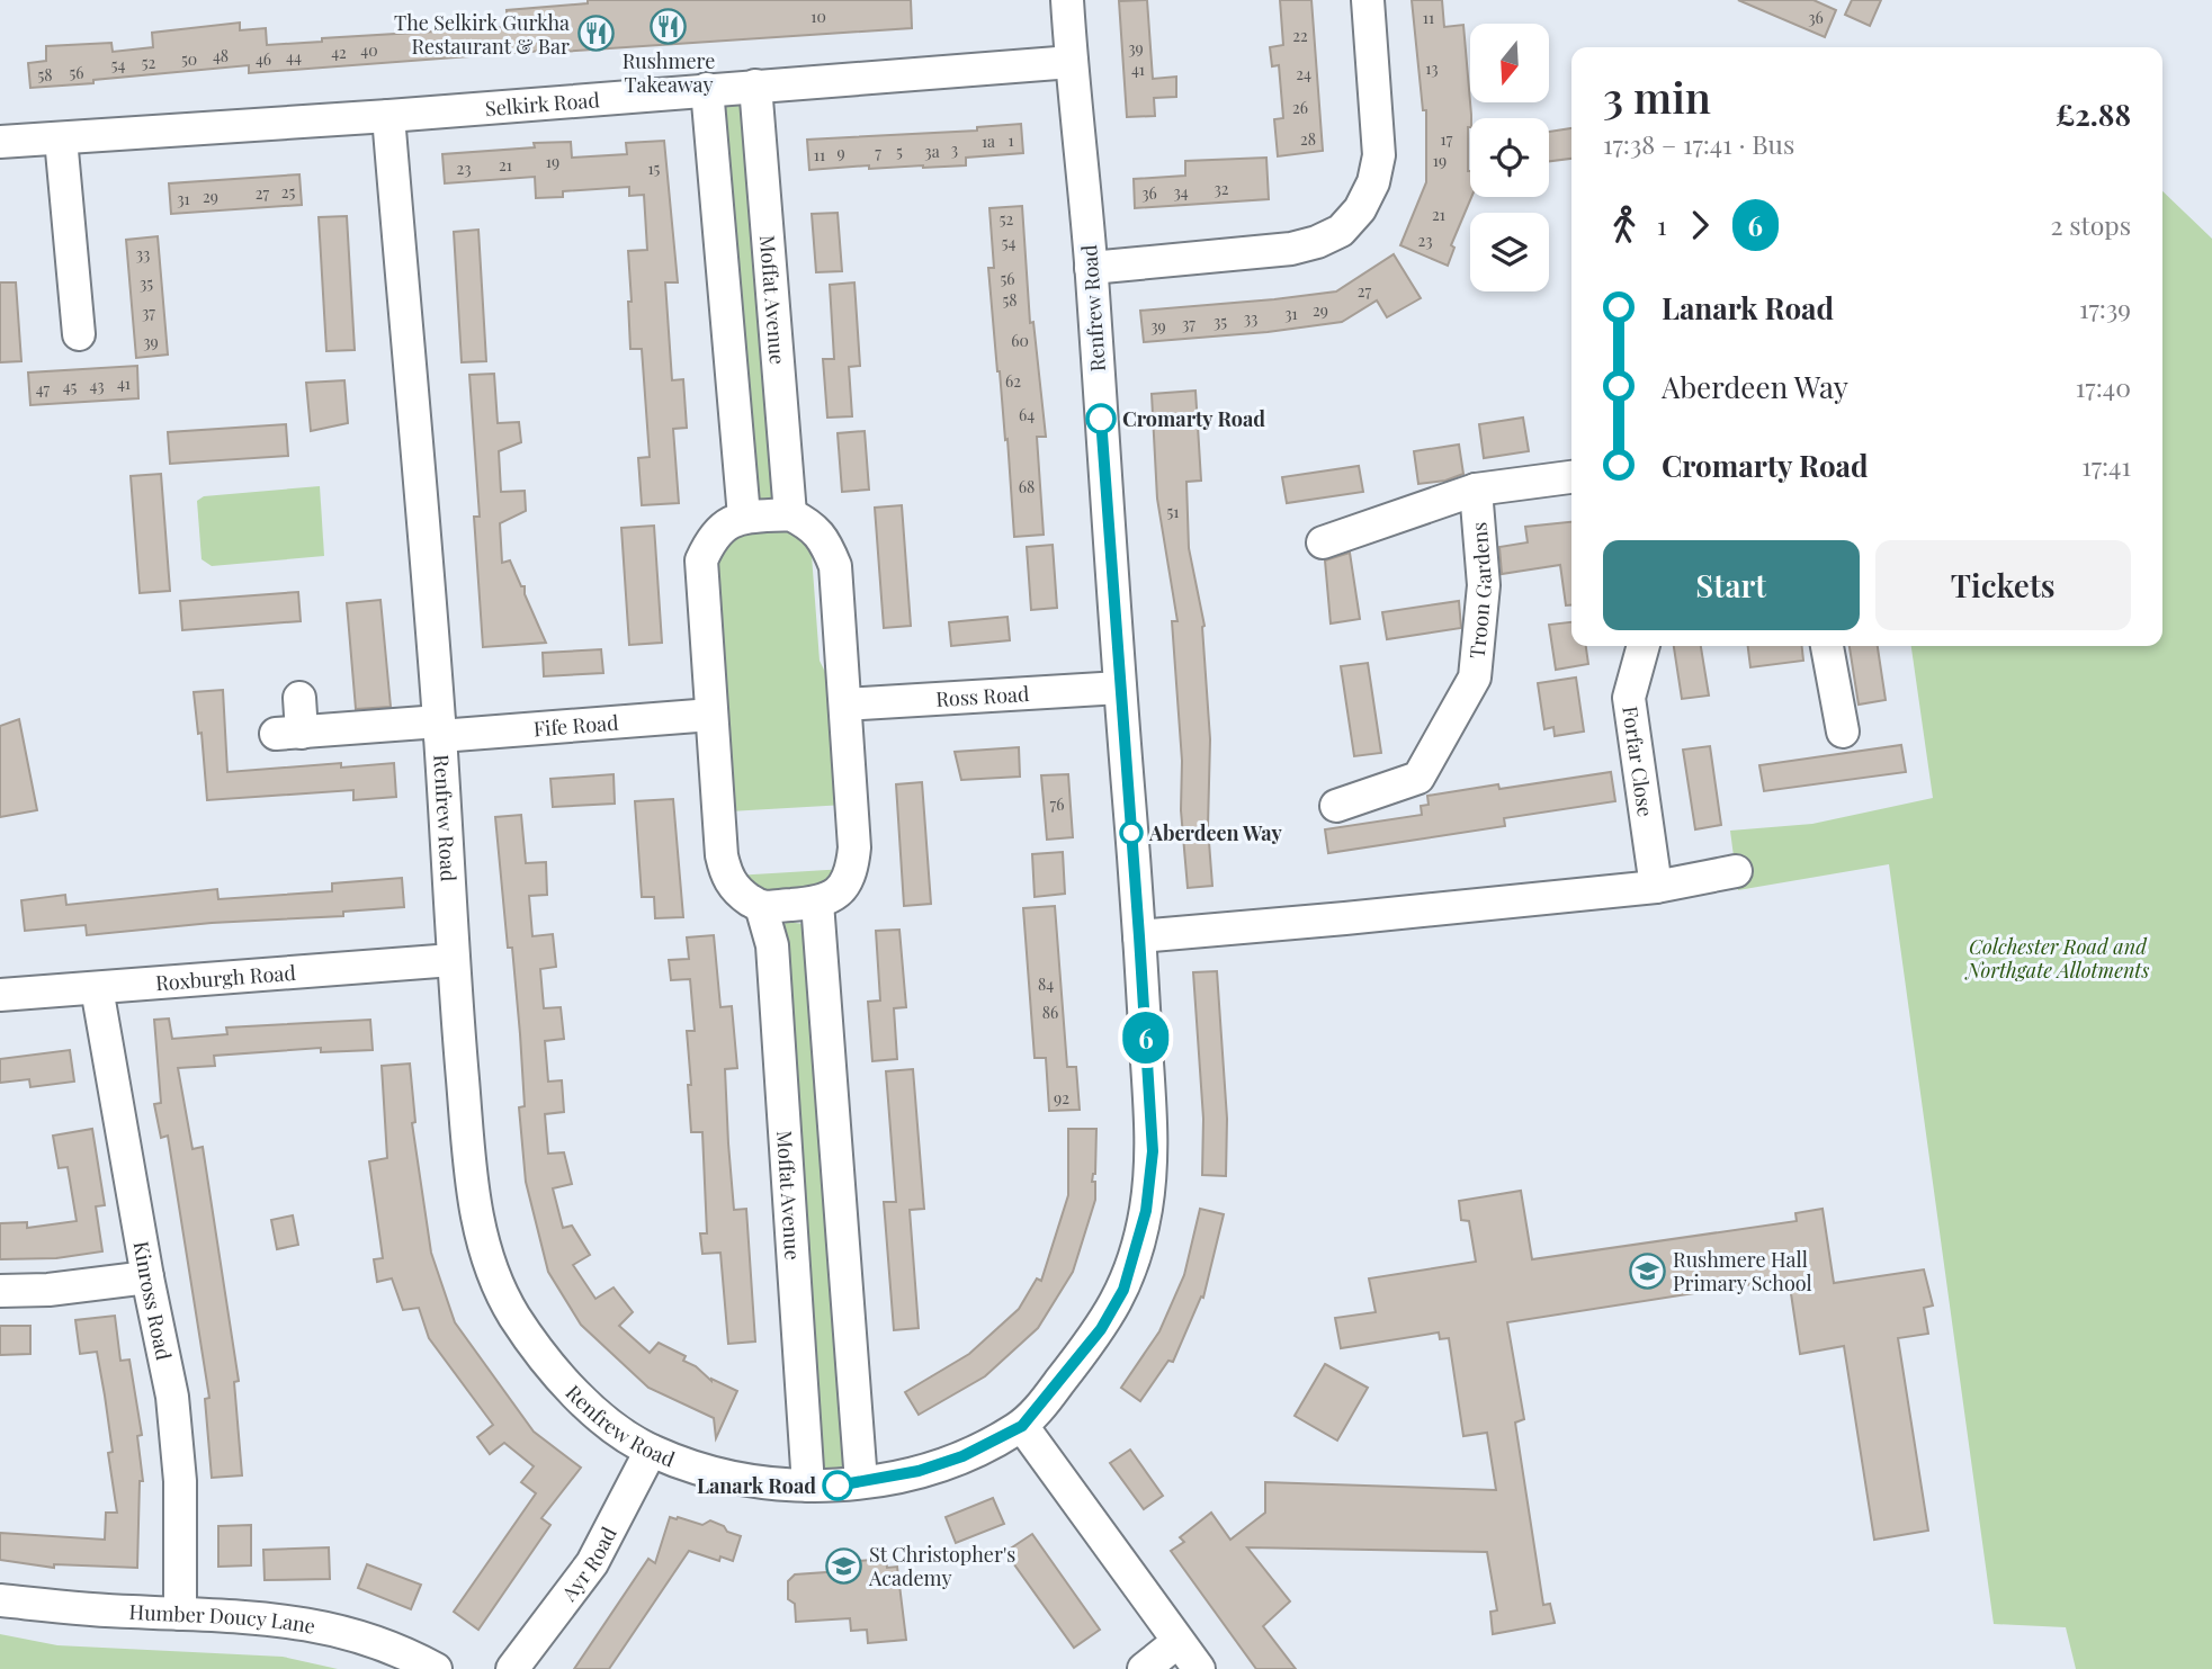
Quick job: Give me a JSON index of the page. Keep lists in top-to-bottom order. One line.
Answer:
{"streets":{"street":["Selkirk Road","Moffat Avenue","Renfrew Road","Troon Gardens","Ross Road","Fife Road","Forfar Close","Roxburgh Road","Kinross Road","Ayr Road","Humber Doucy Lane"]},"crossings":[["Selkirk Road","Moffat Avenue"],["Selkirk Road","Renfrew Road"],["Moffat Avenue","Renfrew Road"],["Renfrew Road","Ross Road"],["Renfrew Road","Fife Road"],["Renfrew Road","Roxburgh Road"],["Renfrew Road","Ayr Road"],["Roxburgh Road","Kinross Road"],["Kinross Road","Humber Doucy Lane"]],"parks":["Colchester Road and Northgate Allotments"],"places":{"restaurant":["Rushmere Takeaway","The Selkirk Gurkha Restaurant & Bar"],"other":["Cromarty Road","Aberdeen Way","Lanark Road"],"school or university":["Rushmere Hall Primary School","St Christopher's Academy"]},"lines":["bus line 6"],"house_numbers":["10","11","36","22","39","40","42","48","44","50","46","52","54","13","41","56","24","58","26","28","17","1","1a","3","5","3a","9","7","11","19","19","21","23","15","32","25","34","27","36","29","31","21","52","23","54","33","56","35","27","58","29","37","31","33","35","37","39","60","39","62","41","43","45","47","64","68","51","76","84","86","92"],"north":"bottom","page":{"on_map":"6","heading":["3 min","17:38 – 17:41 · Bus","£2.88"],"legs":["1","6","2 stops"],"list":[{"name":"Lanark Road","value":"17:39"},{"name":"Aberdeen Way","value":"17:40"},{"name":"Cromarty Road","value":"17:41"}],"buttons":["Start","Tickets"]}}
